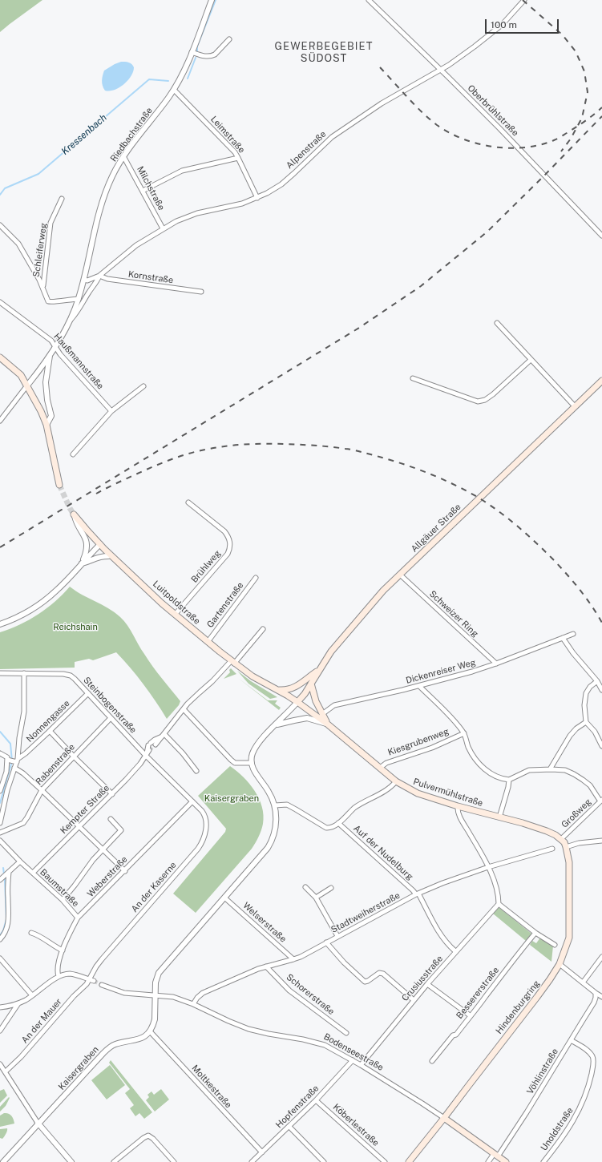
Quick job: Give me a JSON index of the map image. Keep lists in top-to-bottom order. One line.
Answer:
{"streets":{"main road":["Allgäuer Straße","Luitpoldstraße","Pulvermühlstraße","Hindenburgring","Bodenseestraße"],"street":["Oberbrühlstraße","Riedbachstraße","Leimstraße","Alpenstraße","Milchstraße","Schleiferweg","Kornstraße","Haußmannstraße","Brühlweg","Gartenstraße","Schweizer Ring","Dickenreiser Weg","Steinbogenstraße","Nonnengasse","Kiesgrubenweg","Rabenstraße","Kempter Straße","Großweg","Auf der Nudelburg","Weberstraße","An der Kaserne","Baumstraße","Stadtweiherstraße","Welserstraße","Crusiusstraße","Bessererstraße","Schorerstraße","An der Mauer","Kaisergraben","Vöhlinstraße","Moltkestraße","Hopfenstraße","Köberlestraße","Unoldstraße"]},"crossings":[["Oberbrühlstraße","Alpenstraße"],["Riedbachstraße","Leimstraße"],["Riedbachstraße","Alpenstraße"],["Riedbachstraße","Milchstraße"],["Riedbachstraße","Schleiferweg"],["Riedbachstraße","Kornstraße"],["Riedbachstraße","Haußmannstraße"],["Leimstraße","Alpenstraße"],["Alpenstraße","Milchstraße"],["Alpenstraße","Kornstraße"],["Allgäuer Straße","Luitpoldstraße"],["Allgäuer Straße","Schweizer Ring"],["Brühlweg","Luitpoldstraße"],["Luitpoldstraße","Gartenstraße"],["Luitpoldstraße","Pulvermühlstraße"],["Luitpoldstraße","Kempter Straße"],["Schweizer Ring","Dickenreiser Weg"],["Steinbogenstraße","Nonnengasse"],["Steinbogenstraße","Rabenstraße"],["Steinbogenstraße","Kempter Straße"],["Steinbogenstraße","Weberstraße"],["Steinbogenstraße","An der Kaserne"],["Kiesgrubenweg","Pulvermühlstraße"],["Pulvermühlstraße","Großweg"],["Pulvermühlstraße","Hindenburgring"],["Kempter Straße","Baumstraße"],["Großweg","Hindenburgring"],["Auf der Nudelburg","Stadtweiherstraße"],["Auf der Nudelburg","Crusiusstraße"],["Weberstraße","An der Kaserne"],["Weberstraße","Baumstraße"],["An der Kaserne","An der Mauer"],["Stadtweiherstraße","Welserstraße"],["Stadtweiherstraße","Schorerstraße"],["Stadtweiherstraße","Bodenseestraße"],["Crusiusstraße","Bodenseestraße"],["Hindenburgring","Bodenseestraße"],["Bodenseestraße","Vöhlinstraße"],["Bodenseestraße","Hopfenstraße"],["Kaisergraben","Moltkestraße"],["Vöhlinstraße","Unoldstraße"],["Moltkestraße","Hopfenstraße"],["Hopfenstraße","Köberlestraße"]],"districts":["GEWERBEGEBIET SÜDOST"],"water":["Kressenbach"],"parks":["Reichshain","Kaisergraben"],"scale_bar":"100 m"}
